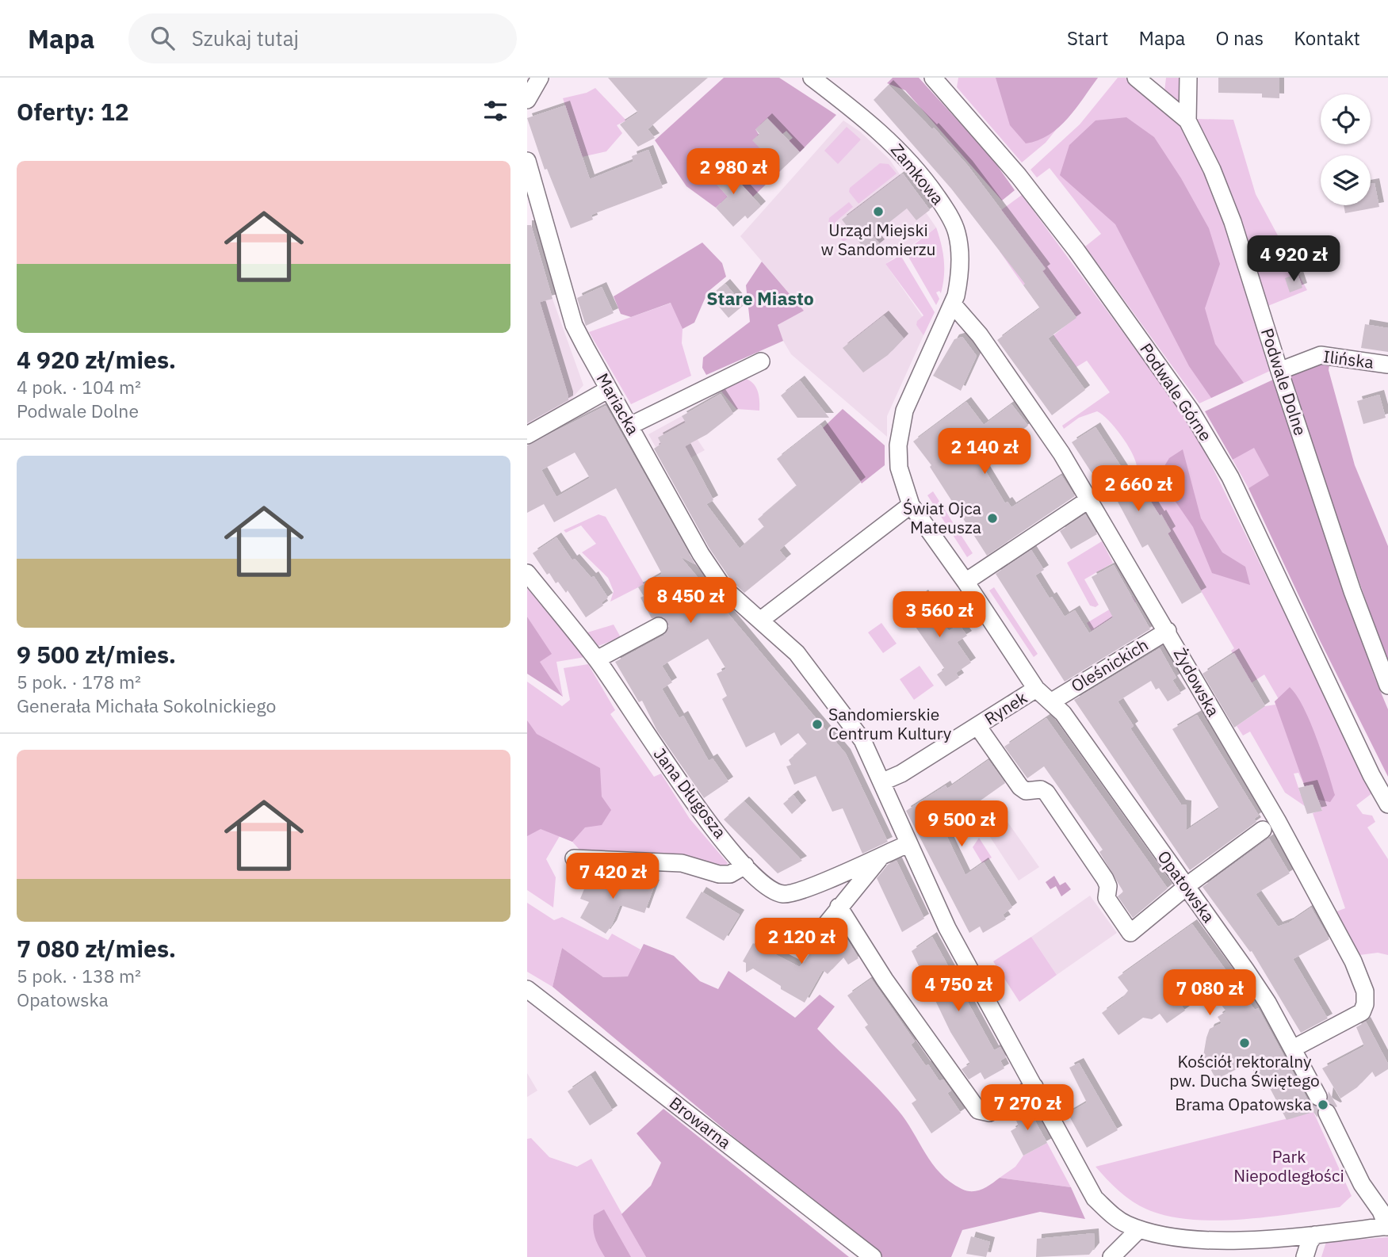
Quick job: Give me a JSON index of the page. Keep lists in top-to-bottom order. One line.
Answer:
{"streets":{"street":["Zamkowa","Ilińska","Podwale Dolne","Podwale Górne","Mariacka","Oleśnickich","Żydowska","Rynek","Jana Długosza","Opatowska","Browarna"]},"crossings":[["Zamkowa","Żydowska"],["Zamkowa","Rynek"],["Ilińska","Podwale Dolne"],["Oleśnickich","Żydowska"],["Oleśnickich","Opatowska"],["Żydowska","Opatowska"],["Rynek","Opatowska"]],"districts":["Stare Miasto"],"parks":["Park Niepodległości"],"places":["Urząd Miejski w Sandomierzu","Świat Ojca Mateusza","Sandomierskie Centrum Kultury","Kościół rektoralny pw. Ducha Świętego","Brama Opatowska"],"page":{"header":"Mapa","search":"Szukaj tutaj","nav":["Start","Mapa","O nas","Kontakt"],"heading":"Oferty: 12","list":[{"name":"4 920 zł/mies.","note":"4 pok. · 104 m² · Podwale Dolne"},{"name":"9 500 zł/mies.","note":"5 pok. · 178 m² · Generała Michała Sokolnickiego"},{"name":"7 080 zł/mies.","note":"5 pok. · 138 m² · Opatowska"}],"price":["2 980 zł","4 920 zł","2 140 zł","2 660 zł","8 450 zł","3 560 zł","9 500 zł","7 420 zł","2 120 zł","4 750 zł","7 080 zł","7 270 zł"]}}
